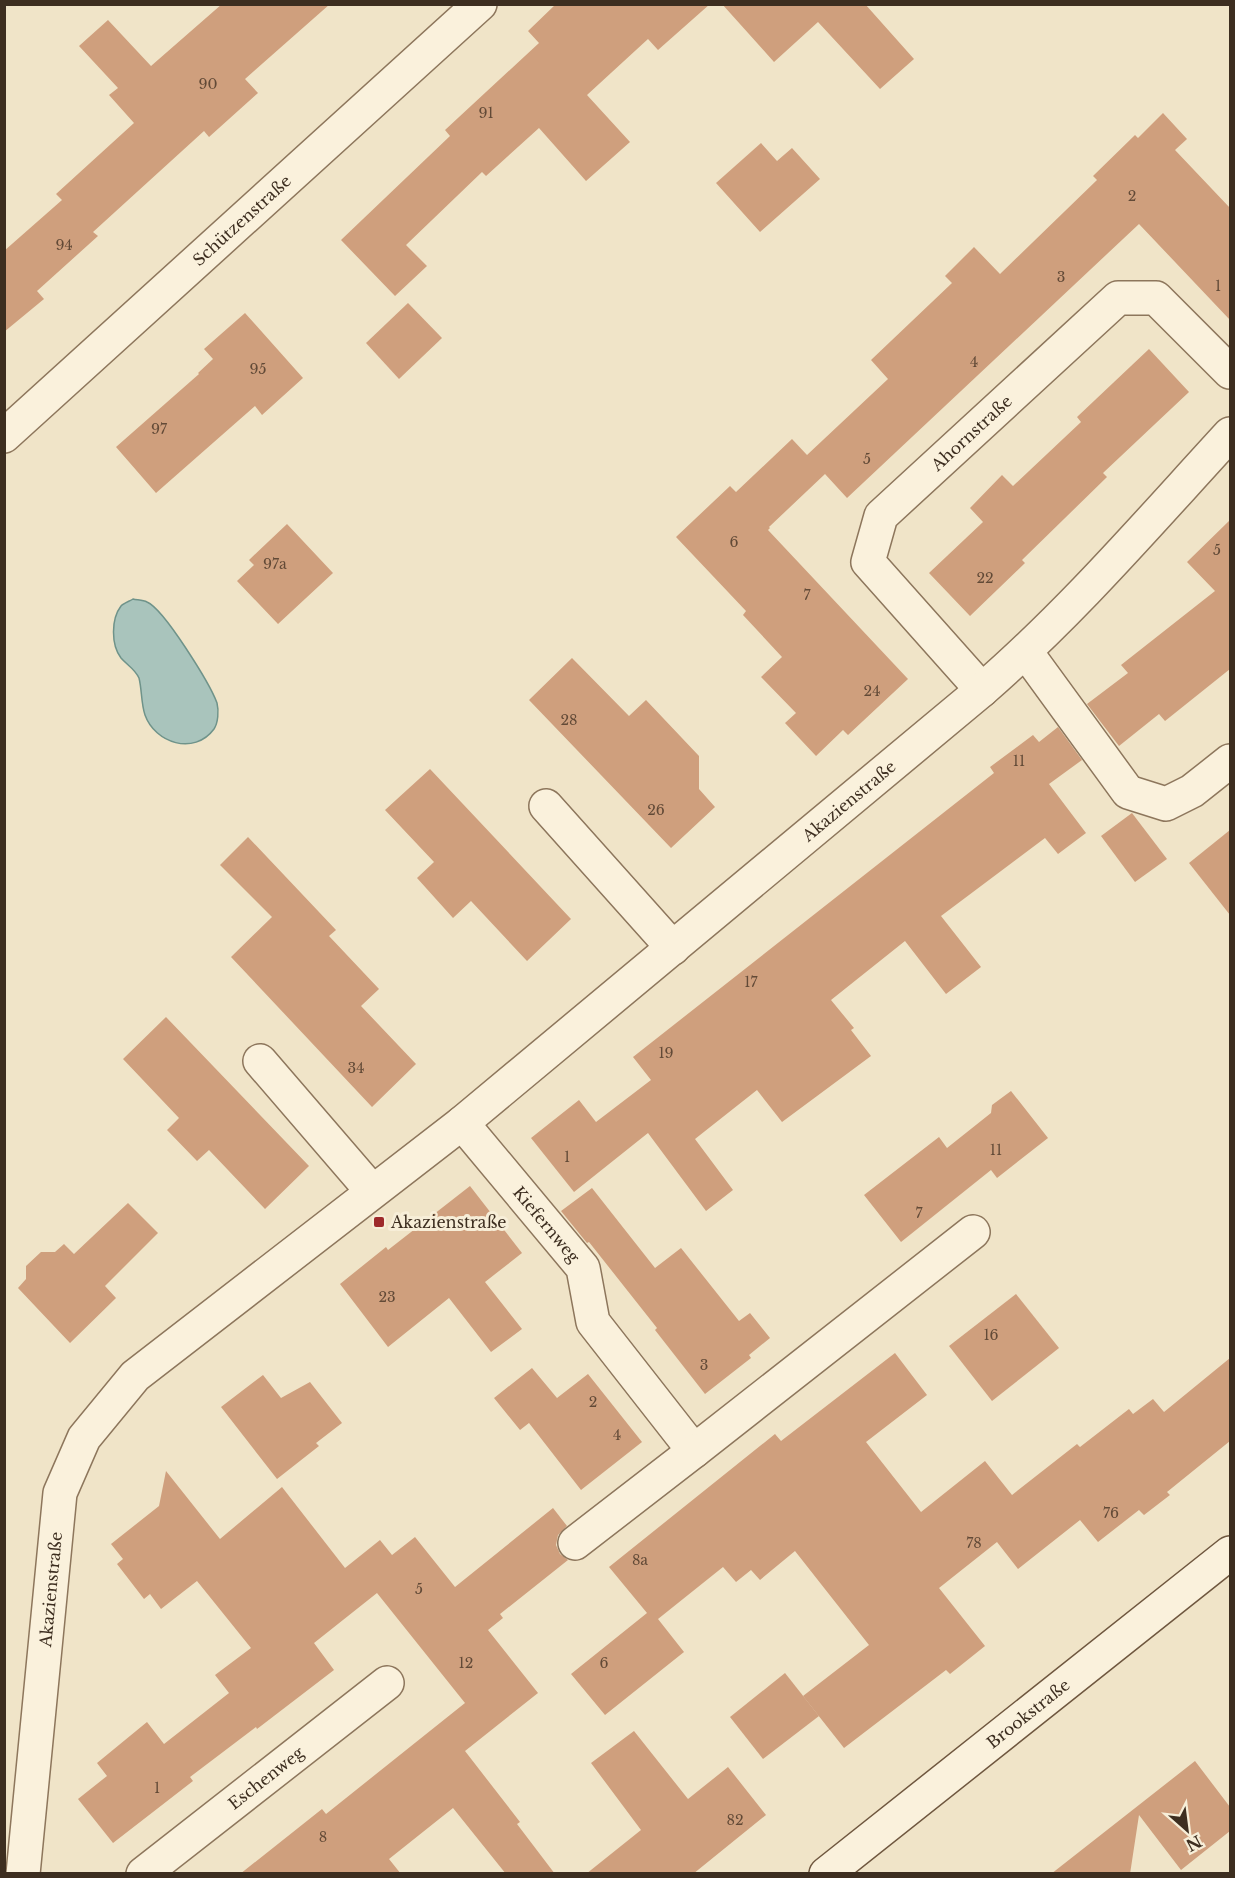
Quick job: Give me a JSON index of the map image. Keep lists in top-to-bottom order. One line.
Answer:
{"streets":{"street":["Schützenstraße","Ahornstraße","Akazienstraße","Kiefernweg","Brookstraße","Eschenweg"]},"crossings":[["Ahornstraße","Akazienstraße"],["Akazienstraße","Kiefernweg"]],"places":{"transit":["Akazienstraße"]},"house_numbers":["90","91","2","94","3","1","4","95","97","5","6","5","97a","22","7","24","28","11","26","17","19","34","11","1","7","23","16","3","2","4","76","78","8a","5","12","6","1","82","8"],"north":"bottom right"}
